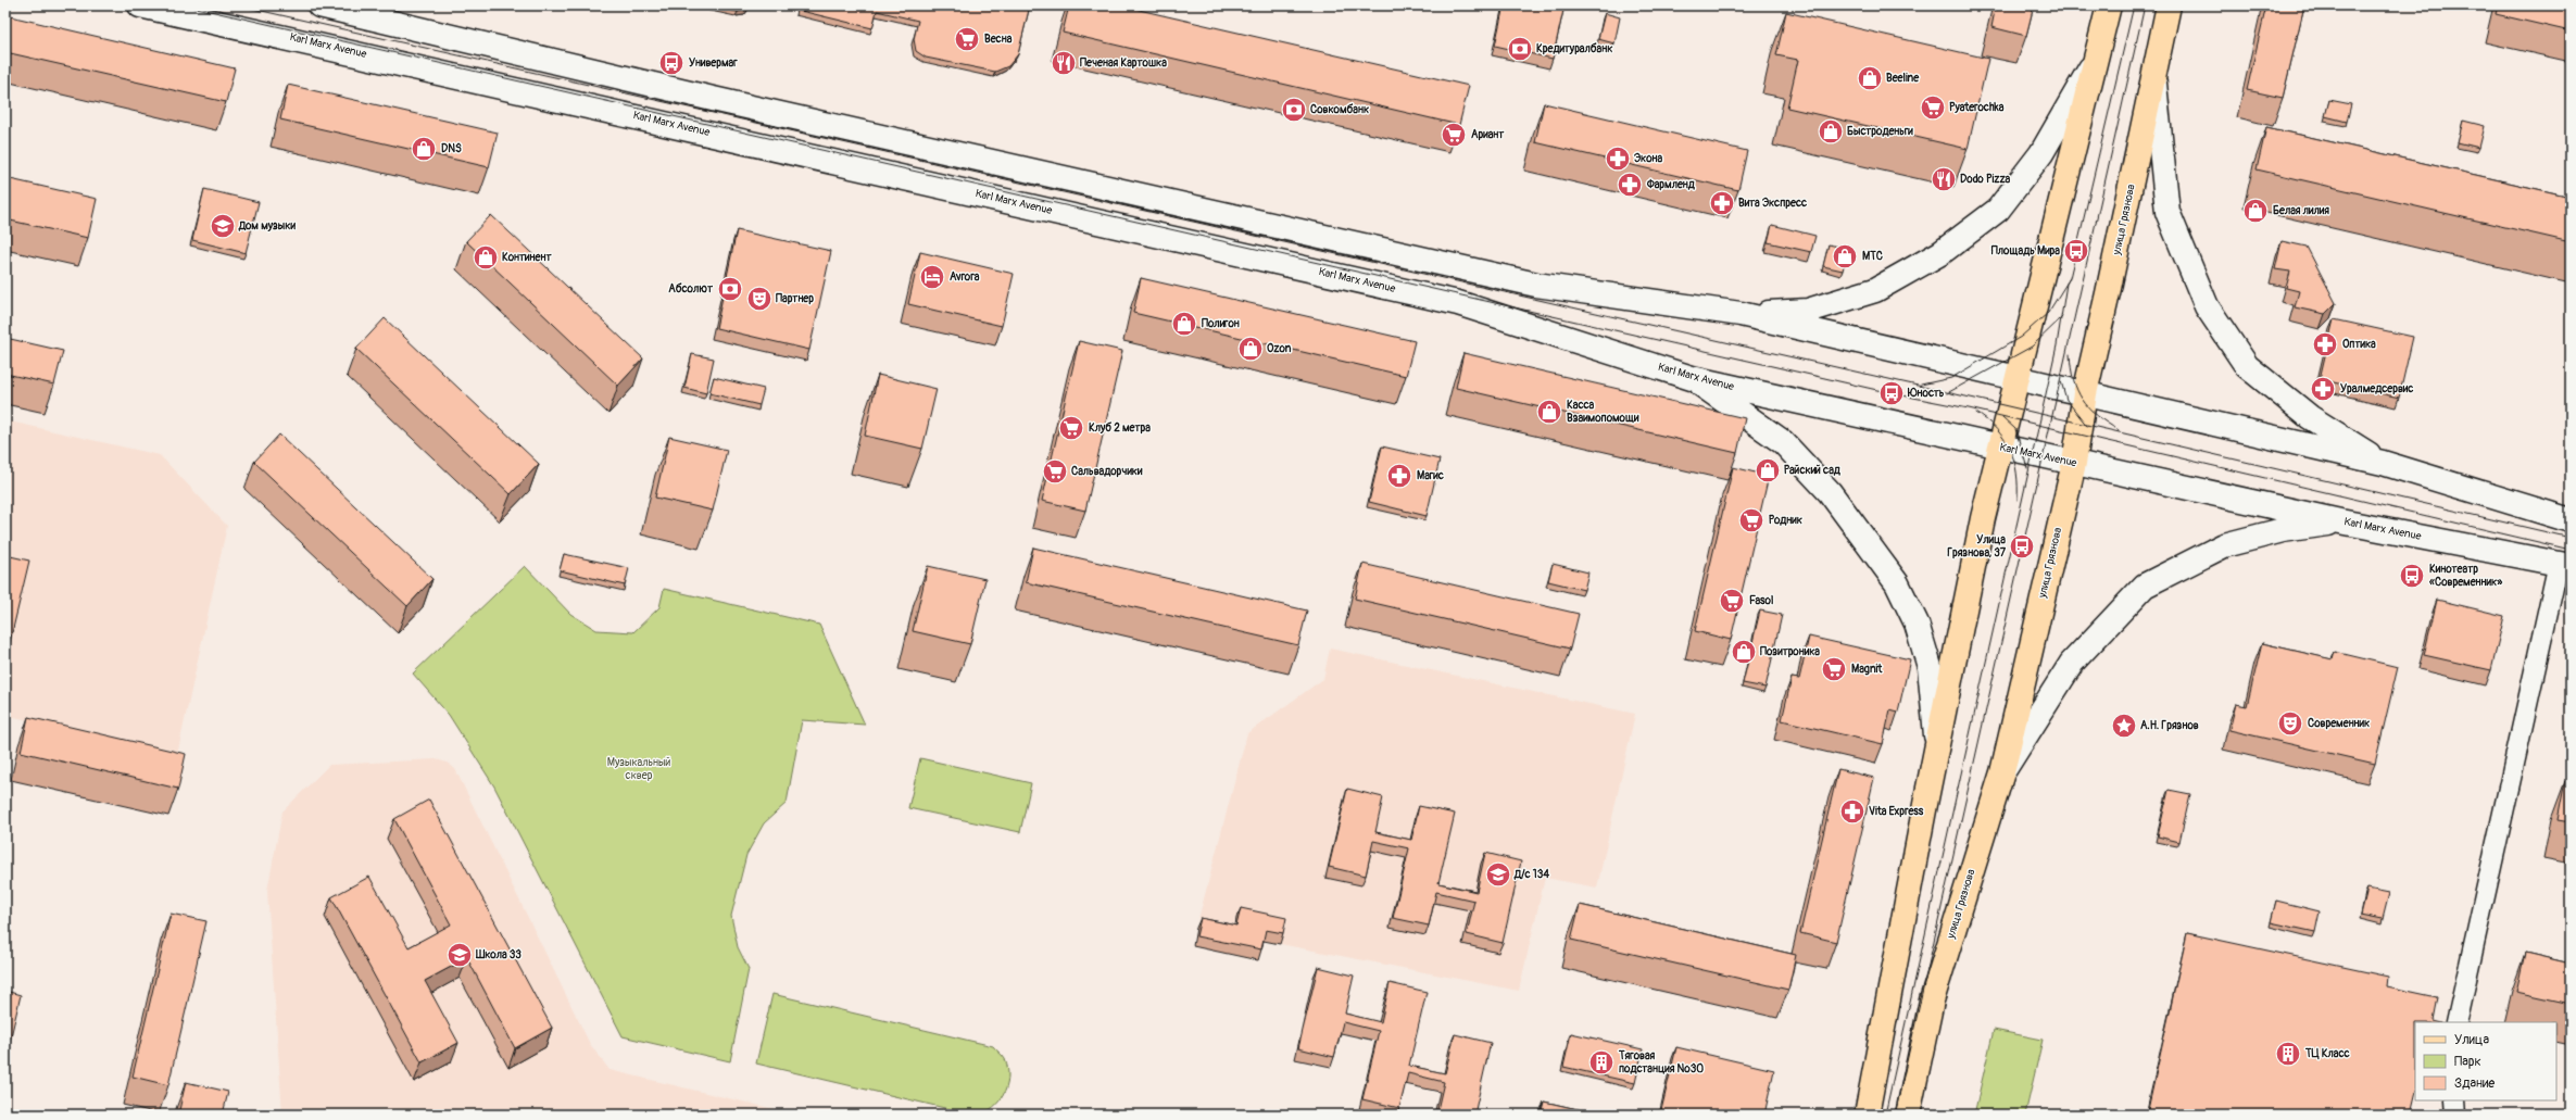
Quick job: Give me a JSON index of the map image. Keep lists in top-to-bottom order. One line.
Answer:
{"streets":{"main road":["Karl Marx Avenue","улица Грязнова"]},"crossings":[["Karl Marx Avenue","улица Грязнова"]],"parks":["Музыкальный сквер"],"places":{"supermarket":["Весна","Pyaterochka","Ариант","Клуб 2 метра","Сальвадорчики","Родник","Fasol","Magnit"],"bank":["Кредитуралбанк","Совкомбанк","Абсолют"],"bus stop":["Универмаг","Площадь Мира","Юность","Улица Грязнова, 37","Кинотеатр «Современник»"],"restaurant":["Печеная Картошка","Dodo Pizza"],"shop":["Beeline","Быстроденьги","DNS","Белая лилия","МТС","Континент","Полигон","Ozon","Касса Взаимопомощи","Райский сад","Позитроника"],"pharmacy":["Экона","Фармленд","Вита Экспресс","Оптика","Уралмедсервис","Магис","Vita Express"],"school or university":["Дом музыки","Д/с 134","Школа 33"],"hotel":["Avrora"],"theatre":["Партнер","Современник"],"place":["А.Н. Грязнов"],"building":["ТЦ Класс","Тяговая подстанция №30"]},"legend":["Улица","Парк","Здание"]}
